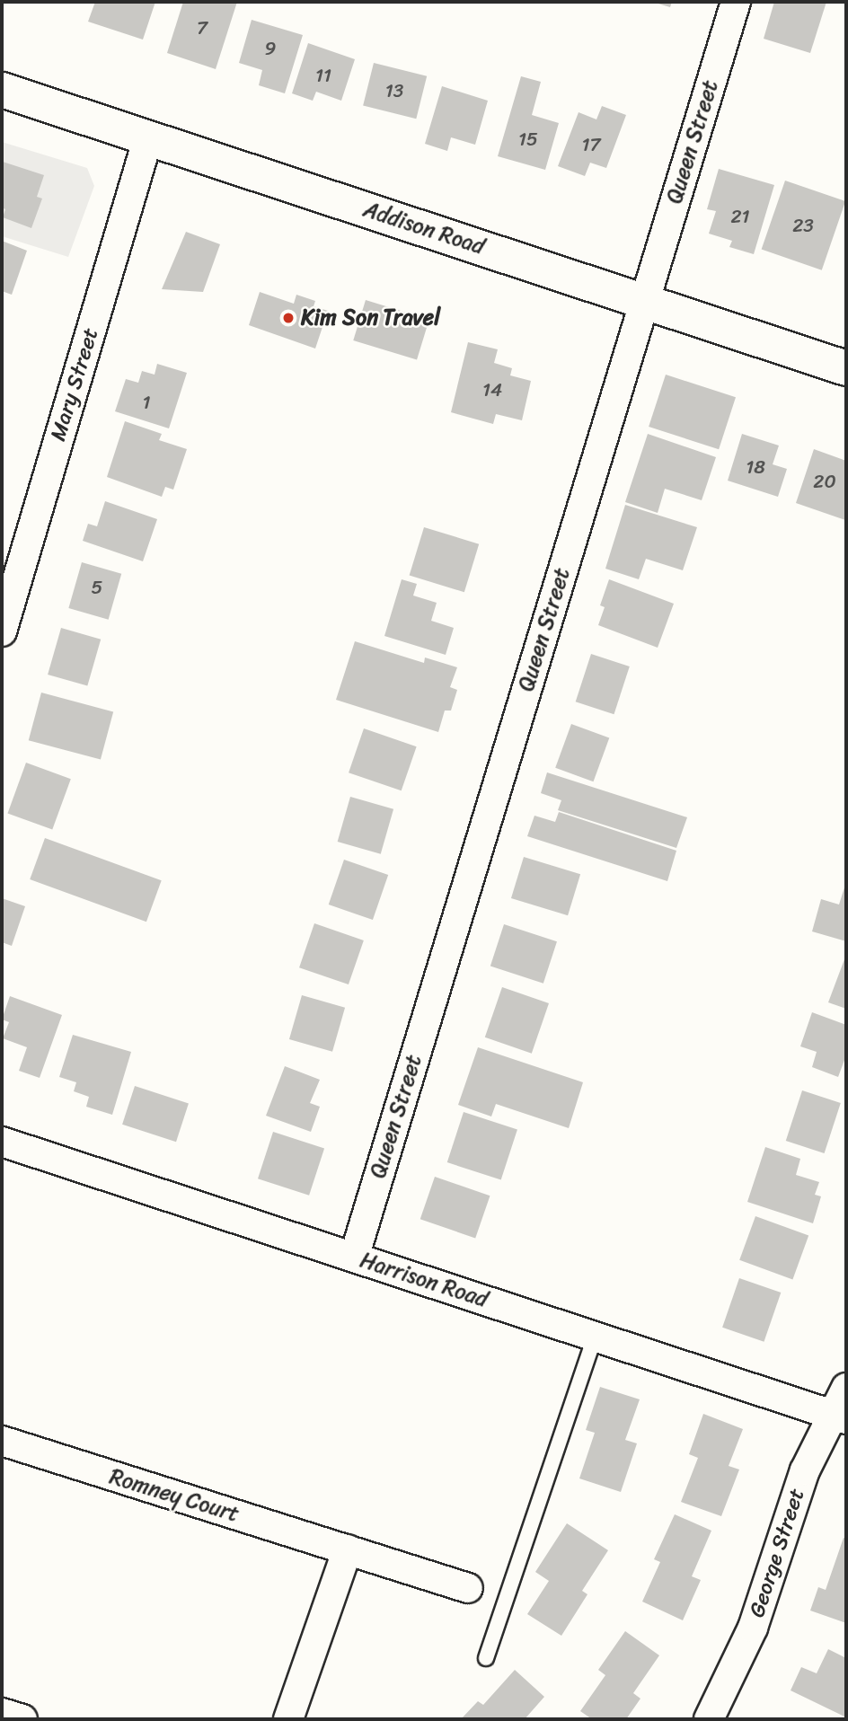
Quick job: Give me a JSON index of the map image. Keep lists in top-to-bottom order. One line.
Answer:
{"streets":{"main road":["Addison Road"],"street":["Queen Street","Mary Street","Harrison Road","Romney Court","George Street"]},"crossings":[["Queen Street","Addison Road"],["Queen Street","Harrison Road"],["Addison Road","Mary Street"],["Harrison Road","George Street"]],"places":["Kim Son Travel"],"house_numbers":["7","9","11","13","15","17","21","23","14","1","18","20","5"]}
